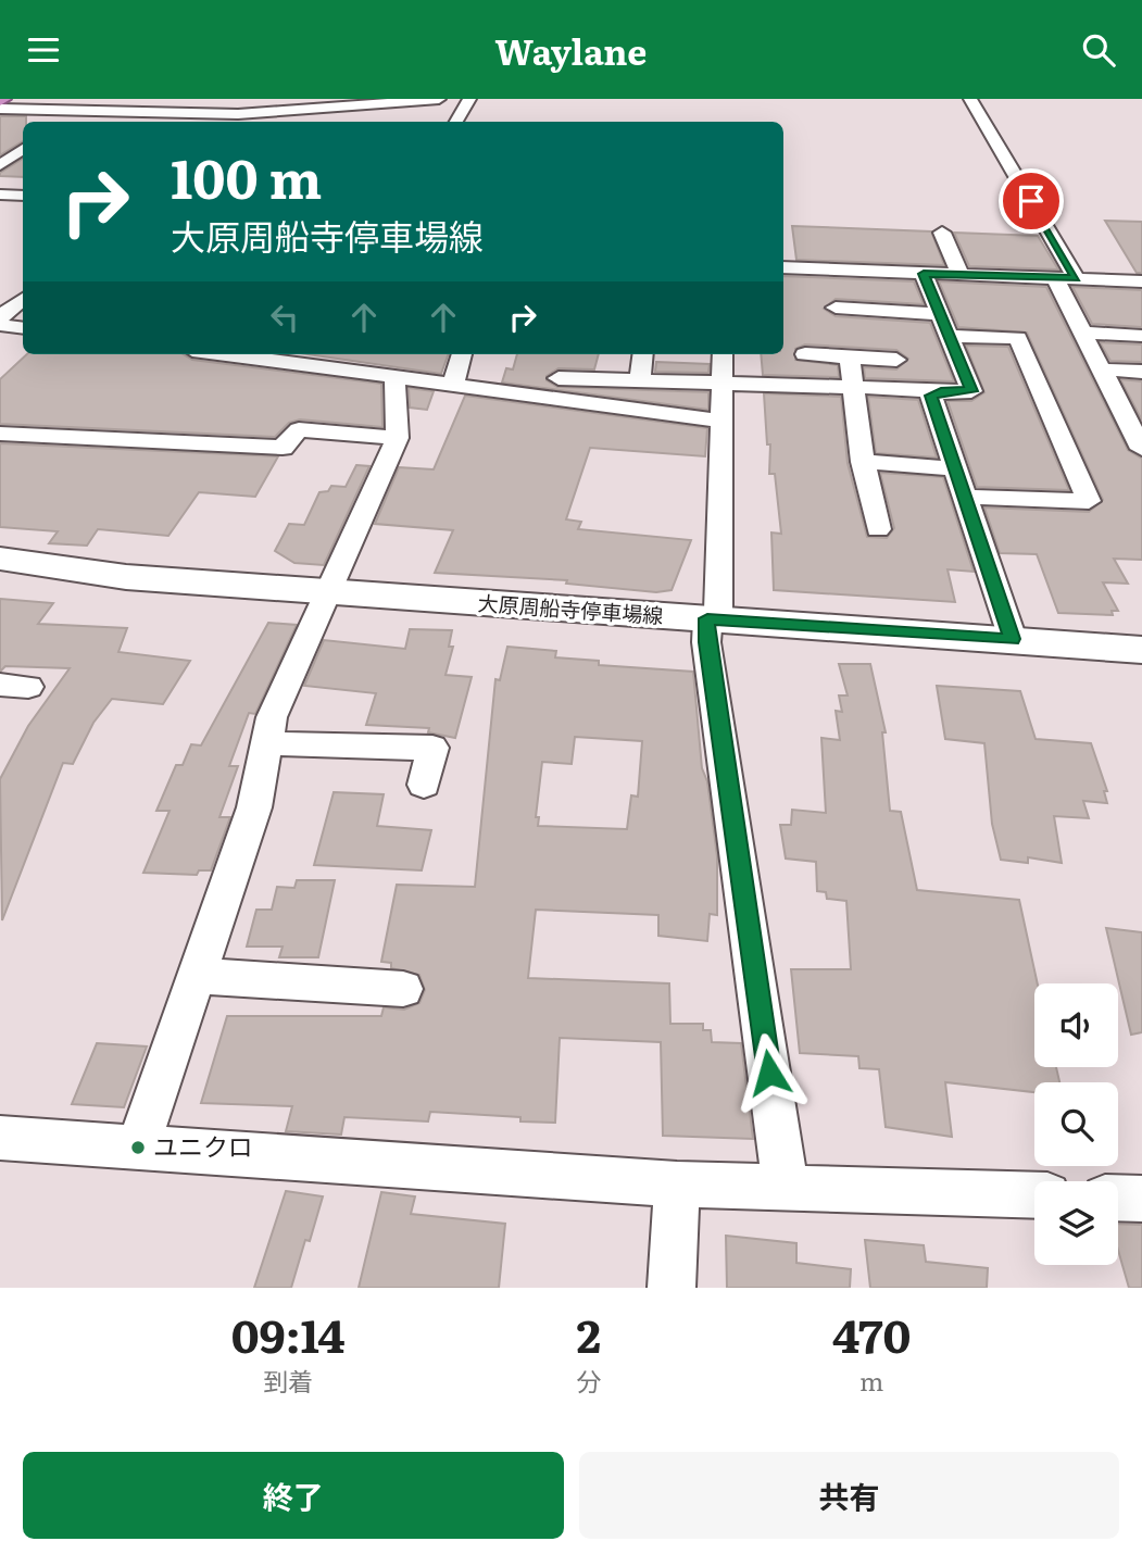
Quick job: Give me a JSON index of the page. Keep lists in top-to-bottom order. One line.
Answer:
{"streets":{"main road":["大原周船寺停車場線"]},"places":["ユニクロ"],"page":{"header":"Waylane","turn":["100 m","大原周船寺停車場線"],"eta":["09:14","到着","2","分","470","m"],"buttons":["終了","共有"]}}
